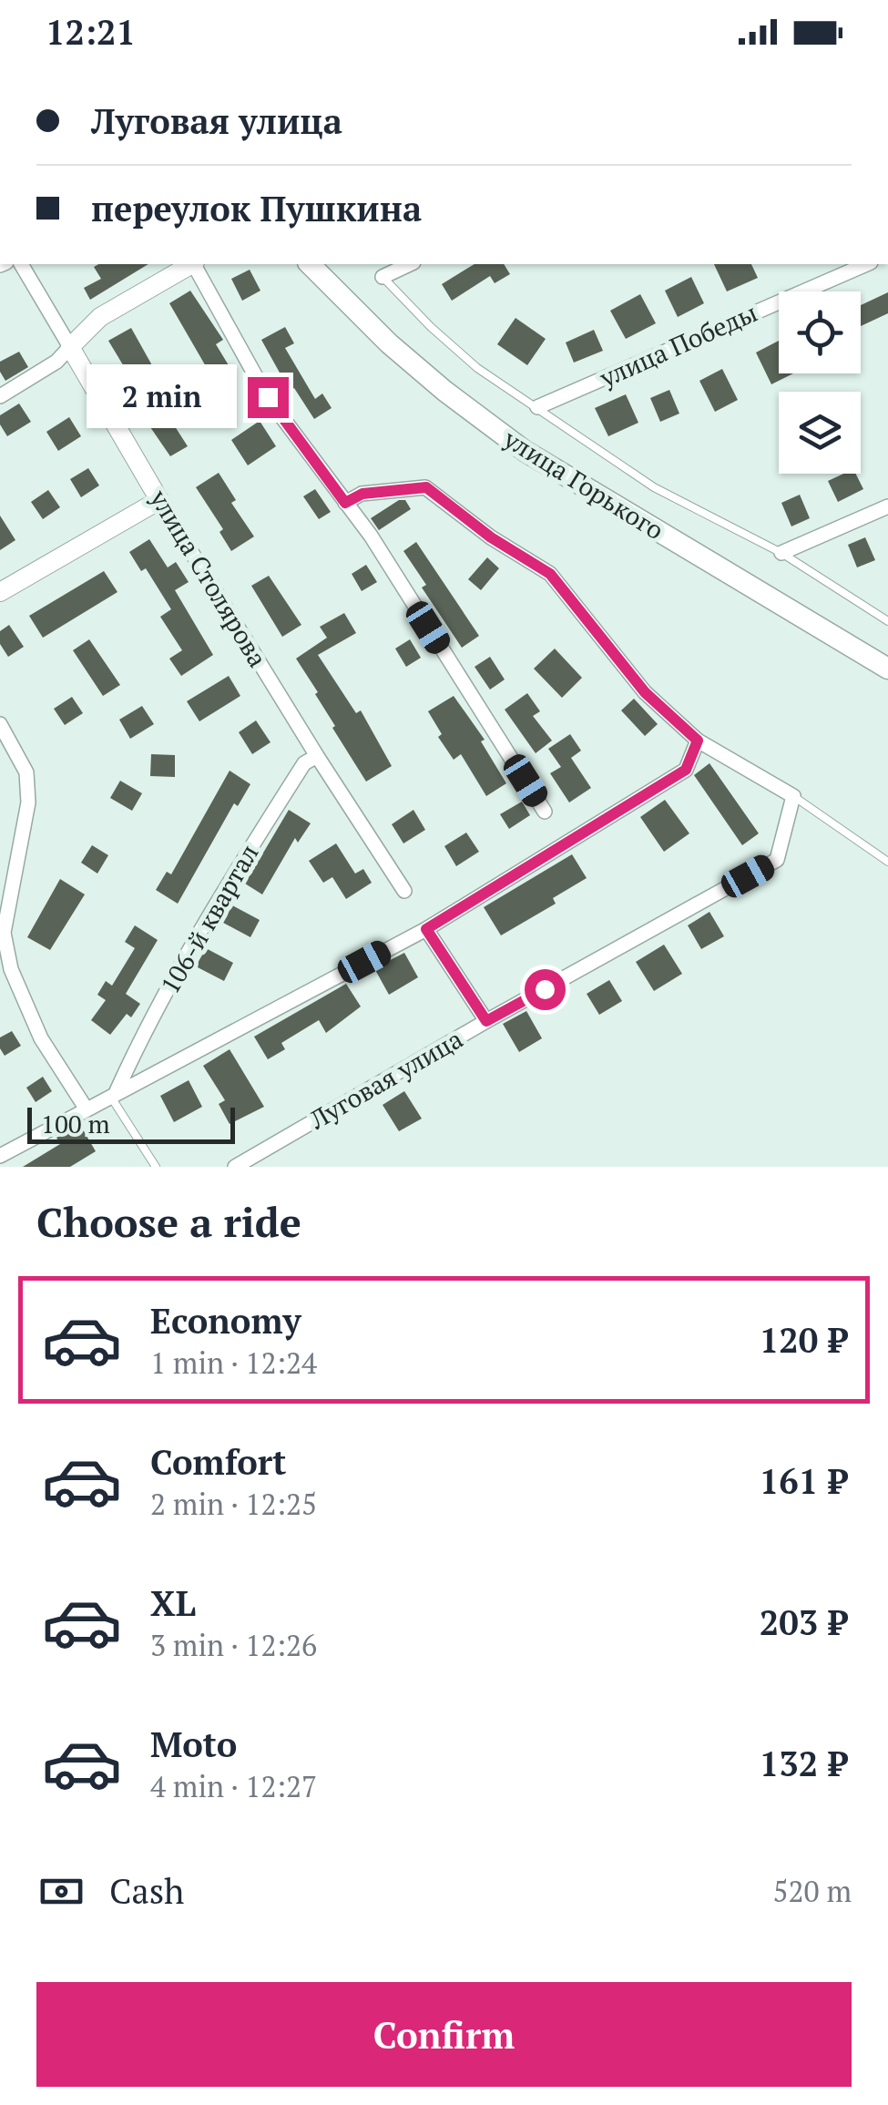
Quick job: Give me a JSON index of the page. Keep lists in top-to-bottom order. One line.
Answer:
{"streets":{"main road":["улица Горького"],"street":["улица Победы","улица Столярова","106-й квартал","Луговая улица"]},"crossings":[["улица Столярова","106-й квартал"]],"scale_bar":"100 m","page":{"status":"12:21","banner":["Луговая улица","переулок Пушкина"],"bubble":"2 min","scale":"100 m","heading":"Choose a ride","list":[{"name":"Economy","note":"1 min · 12:24","value":"120 ₽"},{"name":"Comfort","note":"2 min · 12:25","value":"161 ₽"},{"name":"XL","note":"3 min · 12:26","value":"203 ₽"},{"name":"Moto","note":"4 min · 12:27","value":"132 ₽"}],"pay":["Cash","520 m"],"buttons":"Confirm"}}
